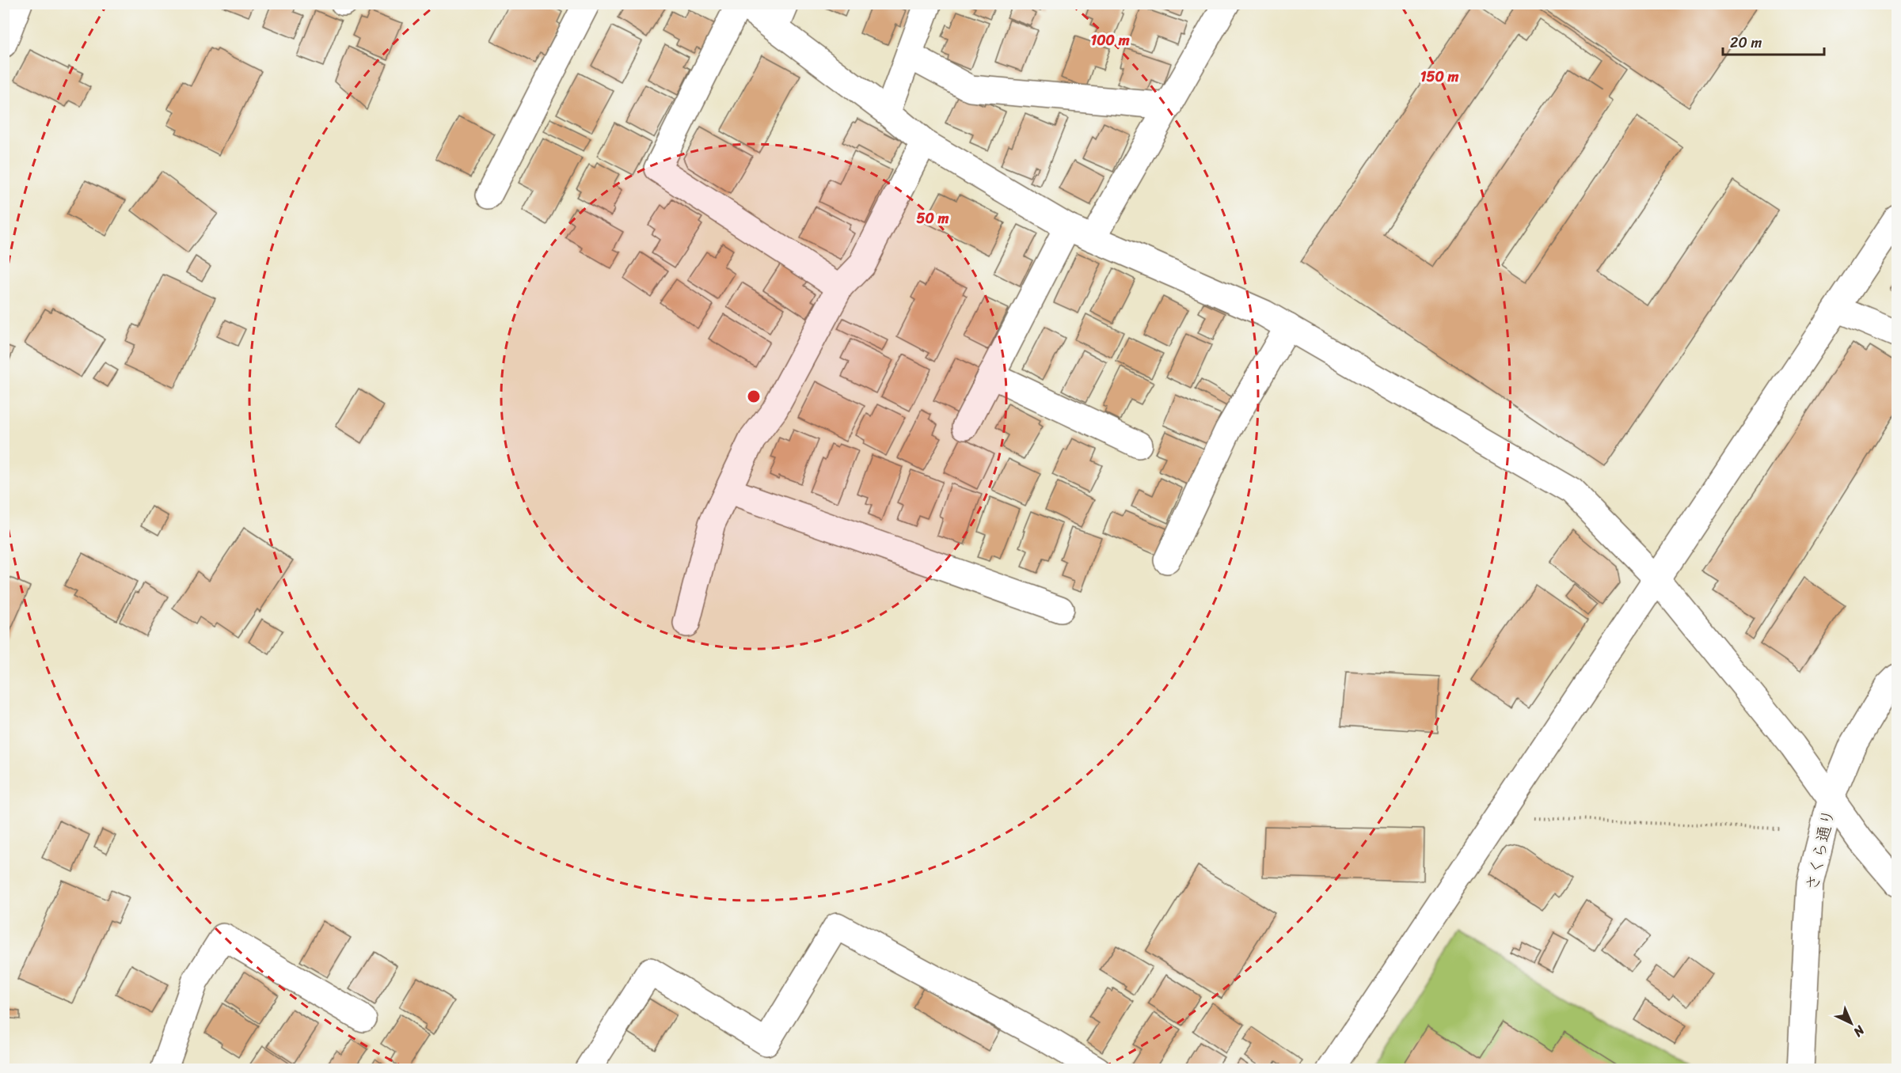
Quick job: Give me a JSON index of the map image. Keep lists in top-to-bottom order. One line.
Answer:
{"streets":{"street":["さくら通り"]},"scale_bar":"20 m","north":"bottom right","rings":["100 m","150 m","50 m"]}
